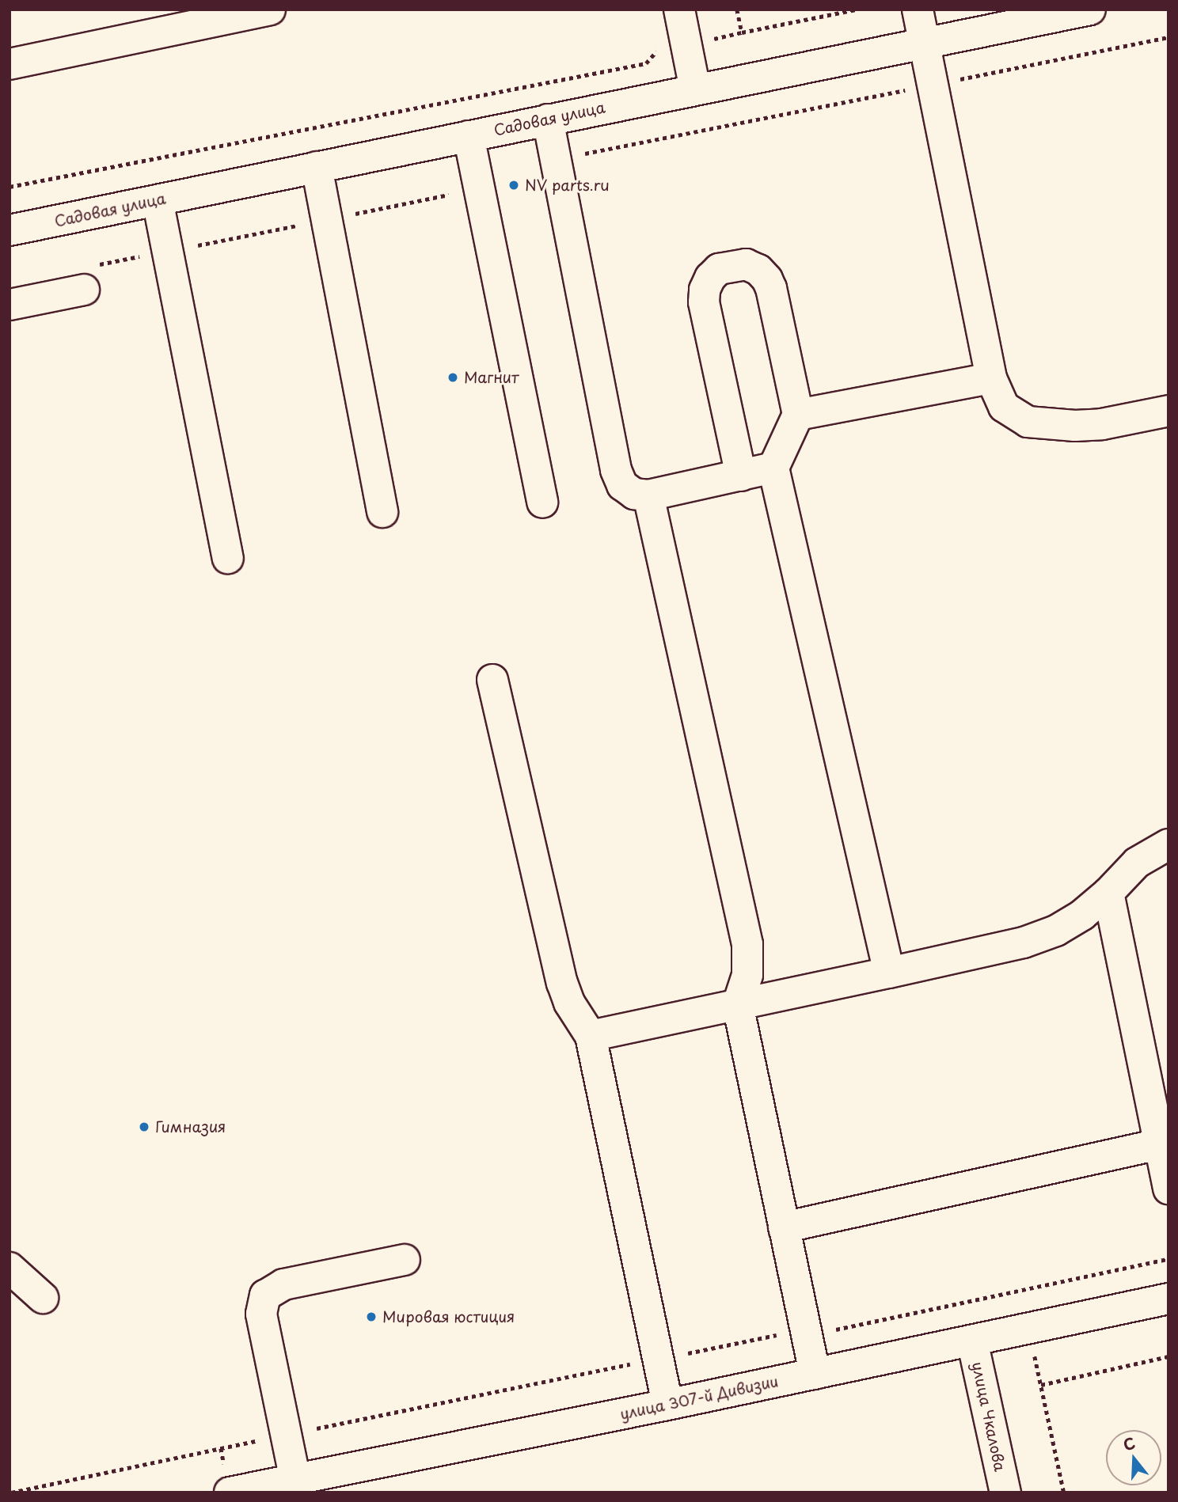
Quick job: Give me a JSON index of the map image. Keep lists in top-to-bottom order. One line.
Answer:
{"streets":{"street":["Садовая улица","улица 307-й Дивизии","улица Чкалова"]},"crossings":[["улица 307-й Дивизии","улица Чкалова"]],"places":["NV parts.ru","Магнит","Гимназия","Мировая юстиция"],"north":"top"}
